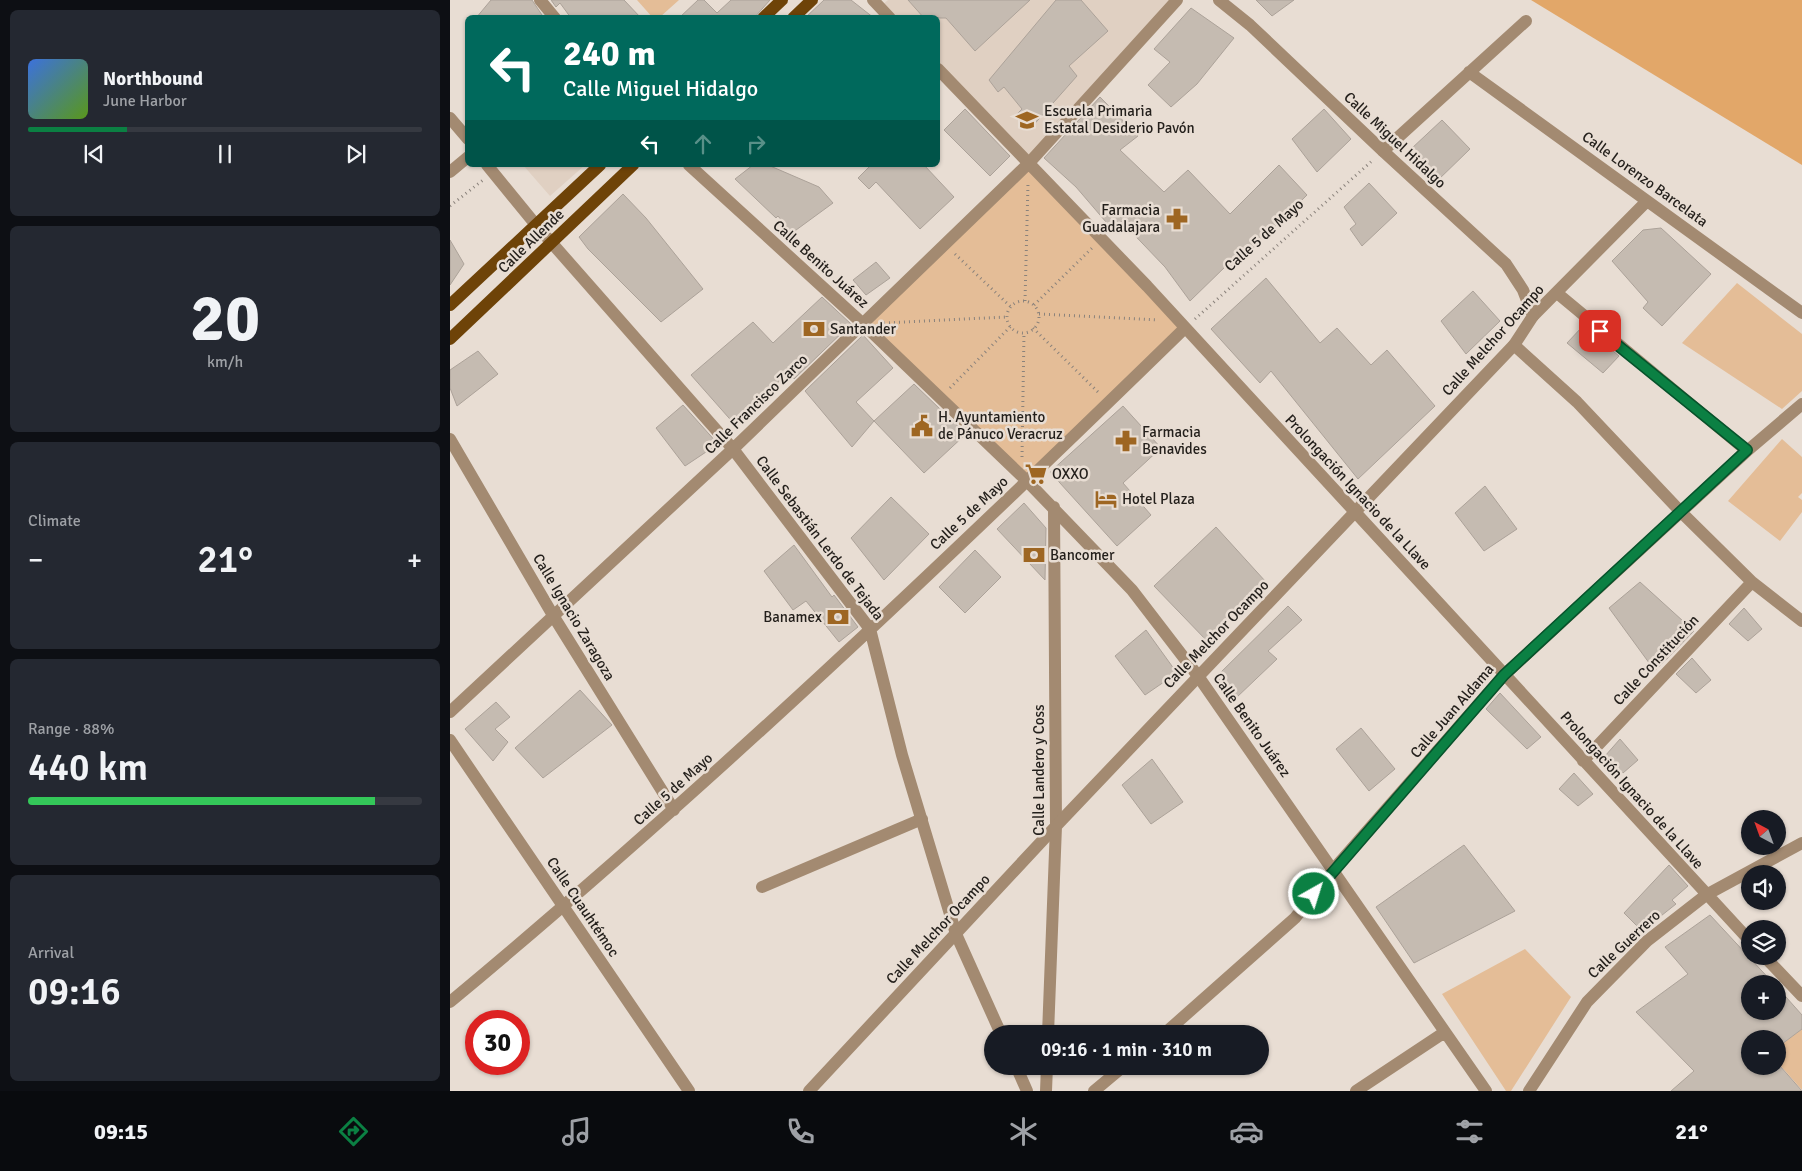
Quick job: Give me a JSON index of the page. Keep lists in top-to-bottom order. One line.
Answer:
{"streets":{"main road":["Calle Allende"],"street":["Calle Miguel Hidalgo","Calle Lorenzo Barcelata","Calle 5 de Mayo","Calle Benito Juárez","Calle Melchor Ocampo","Calle Francisco Zarco","Prolongación Ignacio de la Llave","Calle Sebastián Lerdo de Tejada","Calle Ignacio Zaragoza","Calle Constitución","Calle Juan Aldama","Calle Landero y Coss","Calle Cuauhtémoc","Calle Guerrero"]},"crossings":[["Calle Miguel Hidalgo","Calle 5 de Mayo"],["Calle Miguel Hidalgo","Calle Melchor Ocampo"],["Calle Lorenzo Barcelata","Calle Melchor Ocampo"],["Calle 5 de Mayo","Calle Benito Juárez"],["Calle 5 de Mayo","Prolongación Ignacio de la Llave"],["Calle 5 de Mayo","Calle Sebastián Lerdo de Tejada"],["Calle 5 de Mayo","Calle Ignacio Zaragoza"],["Calle 5 de Mayo","Calle Cuauhtémoc"],["Calle Allende","Calle Sebastián Lerdo de Tejada"],["Calle Benito Juárez","Calle Melchor Ocampo"],["Calle Benito Juárez","Calle Francisco Zarco"],["Calle Benito Juárez","Calle Juan Aldama"],["Calle Benito Juárez","Calle Landero y Coss"],["Calle Melchor Ocampo","Prolongación Ignacio de la Llave"],["Calle Melchor Ocampo","Calle Sebastián Lerdo de Tejada"],["Calle Melchor Ocampo","Calle Landero y Coss"],["Calle Francisco Zarco","Prolongación Ignacio de la Llave"],["Calle Francisco Zarco","Calle Sebastián Lerdo de Tejada"],["Calle Francisco Zarco","Calle Ignacio Zaragoza"],["Prolongación Ignacio de la Llave","Calle Constitución"],["Prolongación Ignacio de la Llave","Calle Juan Aldama"],["Prolongación Ignacio de la Llave","Calle Guerrero"]],"places":{"school or university":["Escuela Primaria Estatal Desiderio Pavón"],"pharmacy":["Farmacia Guadalajara","Farmacia Benavides"],"bank":["Santander","Bancomer","Banamex"],"public building":["H. Ayuntamiento de Pánuco Veracruz"],"supermarket":["OXXO"],"hotel":["Hotel Plaza"]},"north":"top left","page":{"turn":["240 m","Calle Miguel Hidalgo"],"song":["Northbound","June Harbor"],"tile":[["20","km/h"],"Climate",["Range · 88%","440 km"],["Arrival","09:16"]],"heat":["−","21°","+"],"map_buttons":["+","−"],"limit":"30","trip":"09:16 · 1 min · 310 m","tabs":["09:15","21°"]}}
